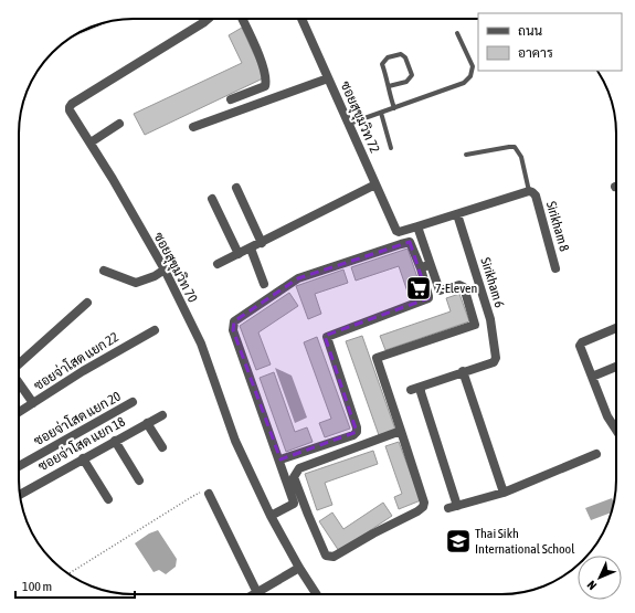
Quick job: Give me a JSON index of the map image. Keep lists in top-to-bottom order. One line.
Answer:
{"streets":{"street":["ซอยสุขุมวิท 72","Sirikham 8","ซอยสุขุมวิท 70","Sirikham 6","ซอยจ่าโสด แยก 22","ซอยจ่าโสด แยก 20","ซอยจ่าโสด แยก 18"]},"crossings":[["ซอยสุขุมวิท 72","Sirikham 8"],["Sirikham 8","Sirikham 6"]],"places":{"supermarket":["7-Eleven"],"school or university":["Thai Sikh International School"]},"legend":["ถนน","อาคาร"],"scale_bar":"100 m","north":"bottom left"}
